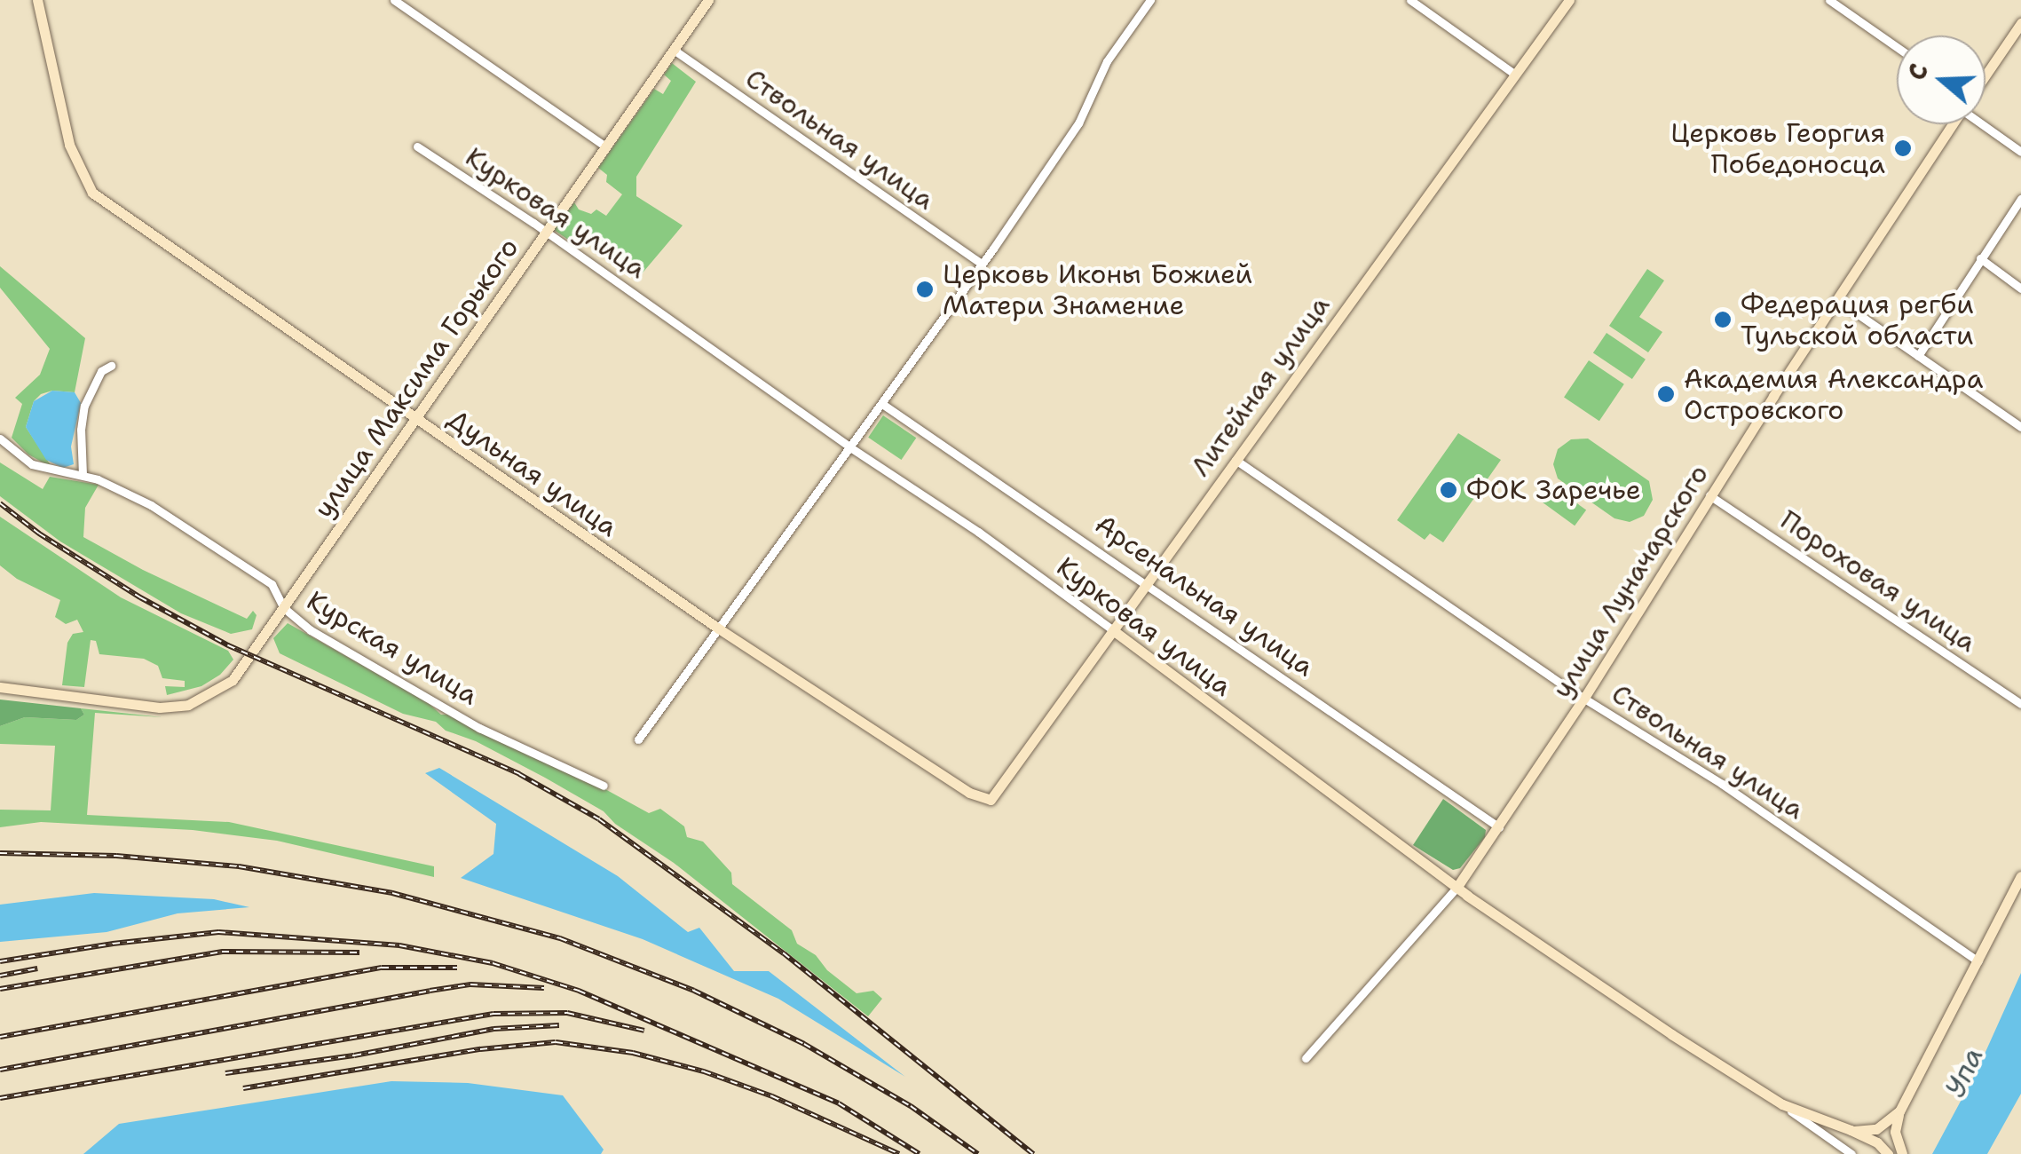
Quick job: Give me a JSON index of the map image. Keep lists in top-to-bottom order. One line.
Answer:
{"streets":{"main road":["Курковая улица","улица Максима Горького","Литейная улица","Дульная улица","улица Луначарского"],"street":["Ствольная улица","Пороховая улица","Арсенальная улица","Курская улица"]},"crossings":[["Ствольная улица","улица Максима Горького"],["Ствольная улица","Литейная улица"],["Ствольная улица","улица Луначарского"],["Курковая улица","улица Максима Горького"],["Курковая улица","Литейная улица"],["Курковая улица","улица Луначарского"],["улица Максима Горького","Дульная улица"],["улица Максима Горького","Курская улица"],["Литейная улица","Дульная улица"],["Литейная улица","Арсенальная улица"],["улица Луначарского","Пороховая улица"],["улица Луначарского","Арсенальная улица"]],"water":["Упа"],"places":["Церковь Георгия Победоносца","Церковь Иконы Божией Матери Знамение","Федерация регби Тульской области","Академия Александра Островского","ФОК Заречье"],"north":"left"}
